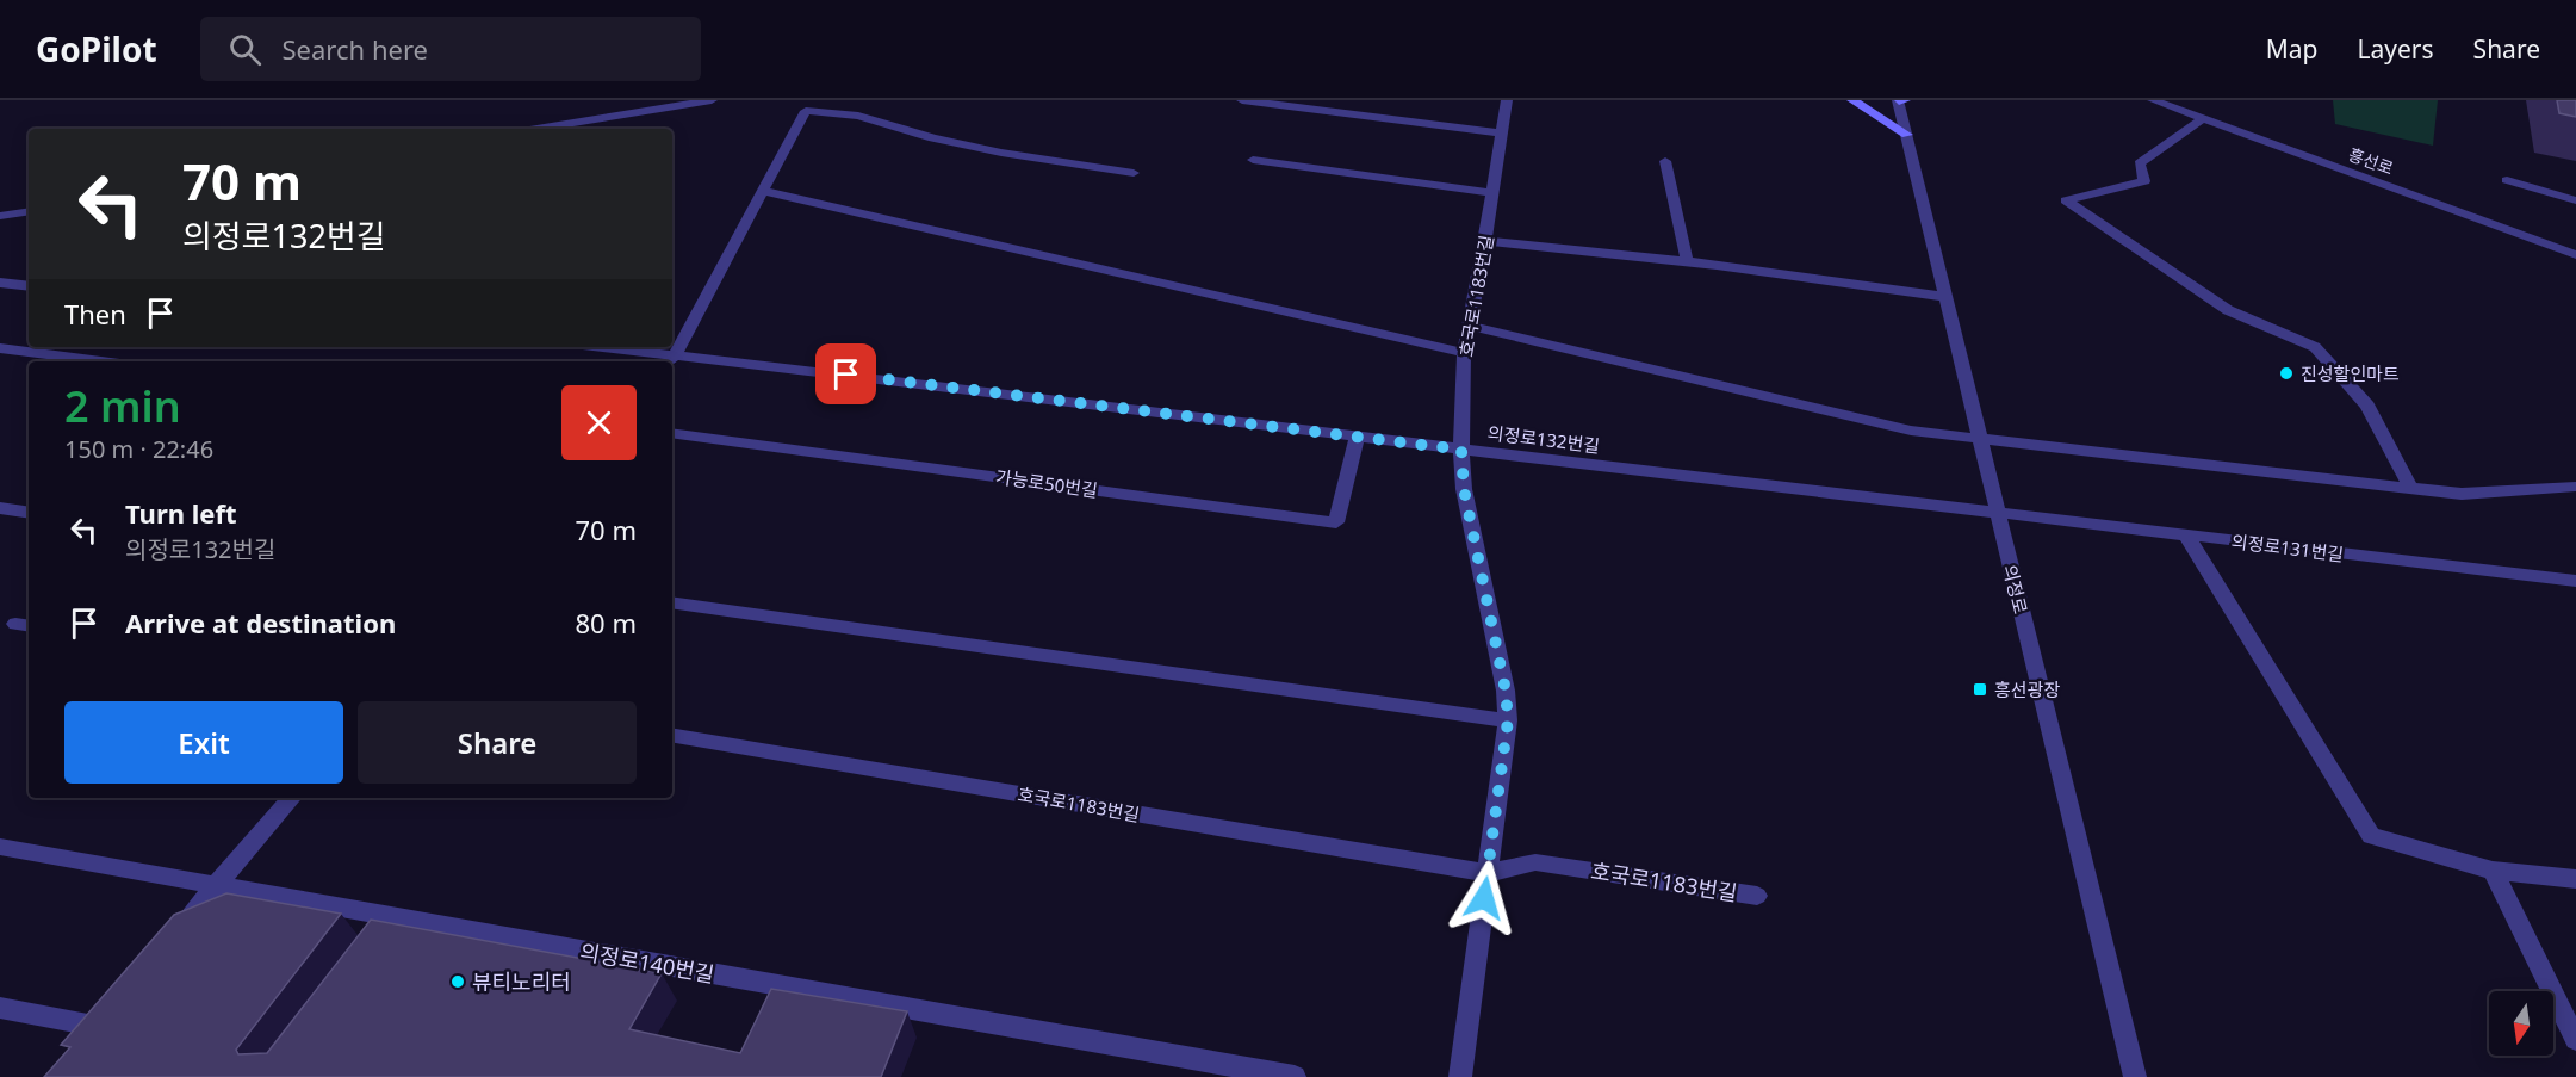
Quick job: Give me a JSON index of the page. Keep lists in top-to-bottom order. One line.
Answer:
{"streets":{"street":["흥선로","호국로1183번길","의정로132번길","가능로50번길","의정로131번길","의정로","의정로140번길"]},"crossings":[["호국로1183번길","의정로132번길"],["의정로132번길","가능로50번길"],["의정로132번길","의정로131번길"],["의정로132번길","의정로"],["의정로131번길","의정로"]],"places":{"other":["진성할인마트","뷰티노리터"],"transit":["흥선광장"]},"north":"bottom","page":{"header":"GoPilot","search":"Search here","nav":["Map","Layers","Share"],"turn":["70 m","의정로132번길"],"then":"Then","heading":["2 min","150 m · 22:46"],"list":[{"name":"Turn left","note":"의정로132번길","value":"70 m"},{"name":"Arrive at destination","value":"80 m"}],"buttons":["Exit","Share"]}}
